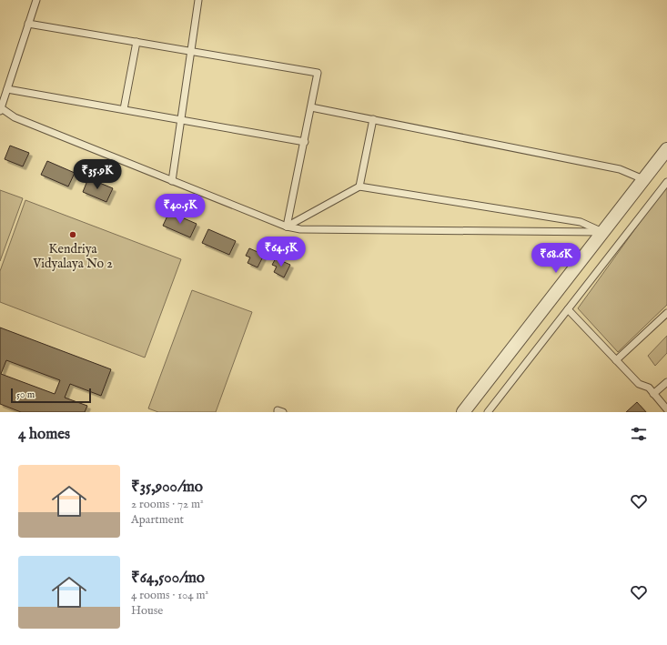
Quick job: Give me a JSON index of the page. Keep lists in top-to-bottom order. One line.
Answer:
{"places":["Kendriya Vidyalaya No 2"],"scale_bar":"50 m","page":{"price":["₹35.9K","₹40.5K","₹64.5K","₹68.6K"],"scale":"50 m","heading":"4 homes","list":[{"name":"₹35,900/mo","note":"2 rooms · 72 m² · Apartment"},{"name":"₹64,500/mo","note":"4 rooms · 104 m² · House"}]}}
